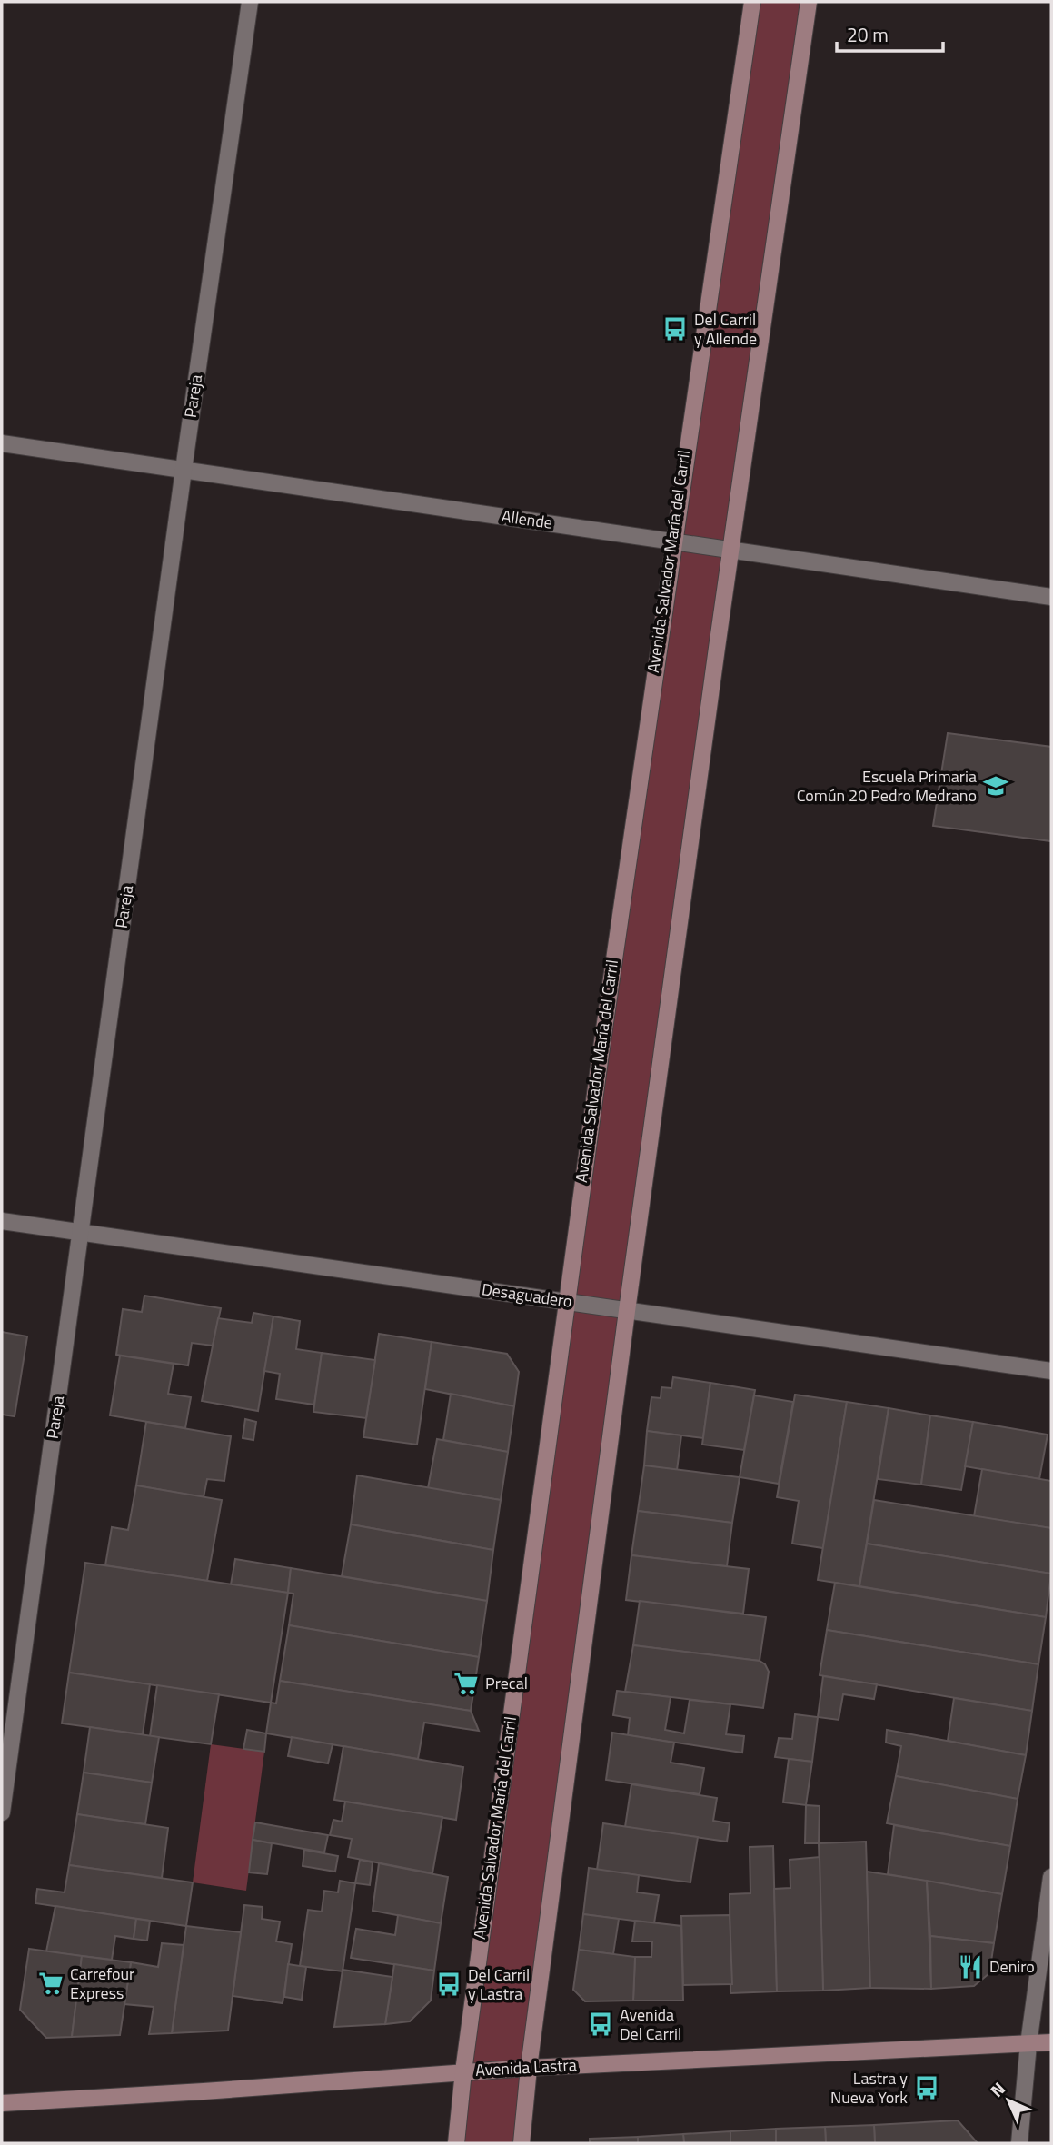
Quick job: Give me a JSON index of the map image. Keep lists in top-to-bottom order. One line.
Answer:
{"streets":{"street":["Pareja","Allende","Avenida Salvador María del Carril","Desaguadero","Avenida Lastra"]},"crossings":[["Pareja","Allende"],["Pareja","Desaguadero"],["Allende","Avenida Salvador María del Carril"],["Avenida Salvador María del Carril","Desaguadero"],["Avenida Salvador María del Carril","Avenida Lastra"]],"places":{"bus stop":["Del Carril y Allende","Del Carril y Lastra","Avenida Del Carril","Lastra y Nueva York"],"school or university":["Escuela Primaria Común 20 Pedro Medrano"],"supermarket":["Precal","Carrefour Express"],"restaurant":["Deniro"]},"scale_bar":"20 m","north":"top left"}
